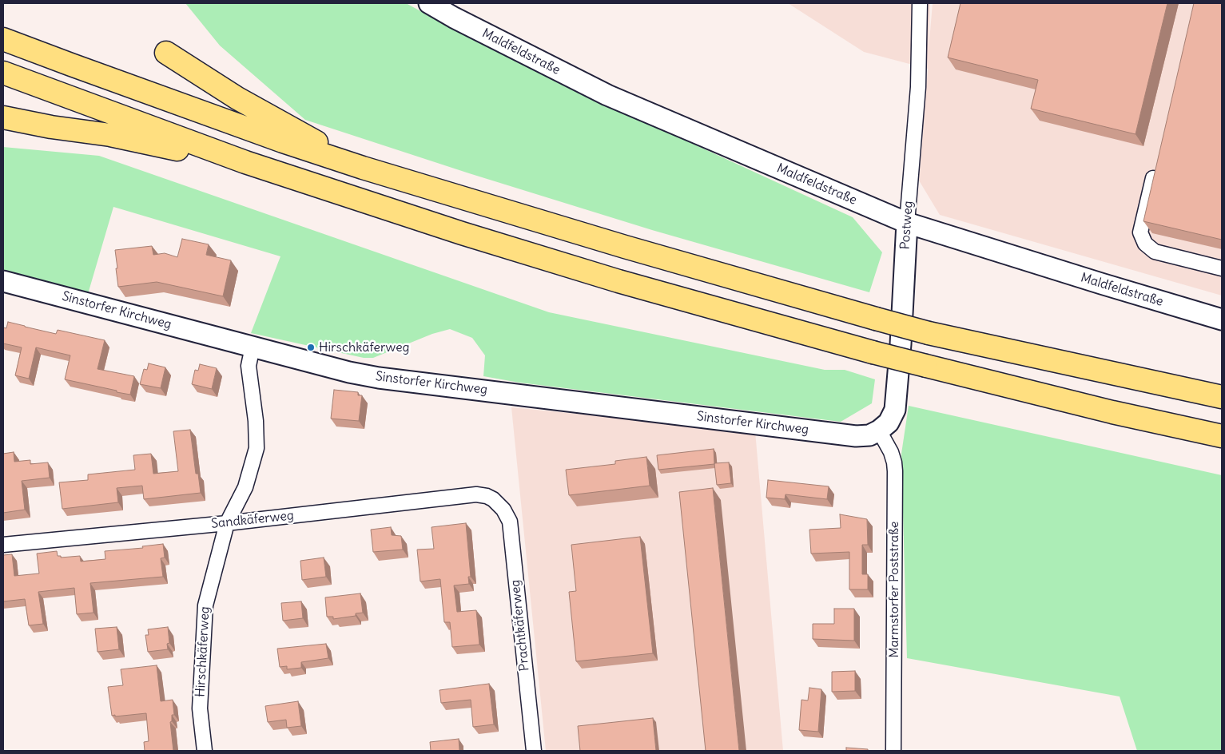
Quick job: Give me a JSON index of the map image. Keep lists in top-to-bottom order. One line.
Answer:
{"streets":{"street":["Maldfeldstraße","Postweg","Sinstorfer Kirchweg","Sandkäferweg","Marmstorfer Poststraße","Prachtkäferweg","Hirschkäferweg"]},"crossings":[["Maldfeldstraße","Postweg"],["Postweg","Sinstorfer Kirchweg"],["Postweg","Marmstorfer Poststraße"],["Sinstorfer Kirchweg","Marmstorfer Poststraße"],["Sinstorfer Kirchweg","Hirschkäferweg"],["Sandkäferweg","Prachtkäferweg"],["Sandkäferweg","Hirschkäferweg"]],"places":["Hirschkäferweg"]}
